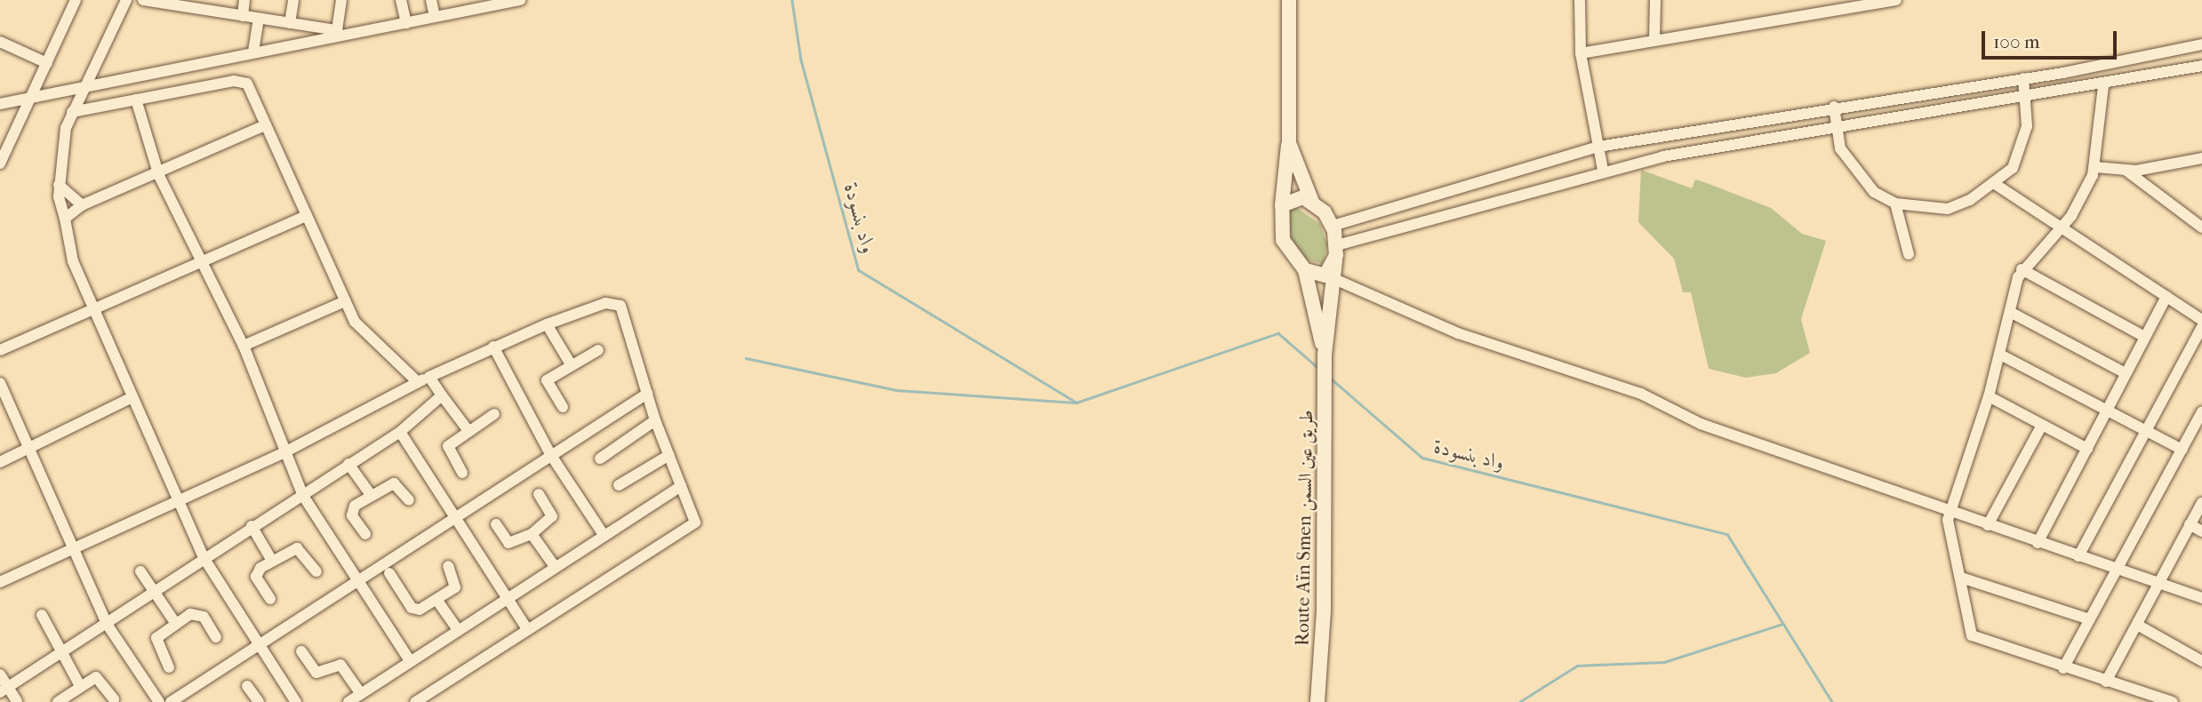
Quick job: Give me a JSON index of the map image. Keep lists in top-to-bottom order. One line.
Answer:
{"streets":{"street":["Route Aïn Smen طريق عين السمن"]},"water":["واد بنسودة"],"scale_bar":"100 m"}
